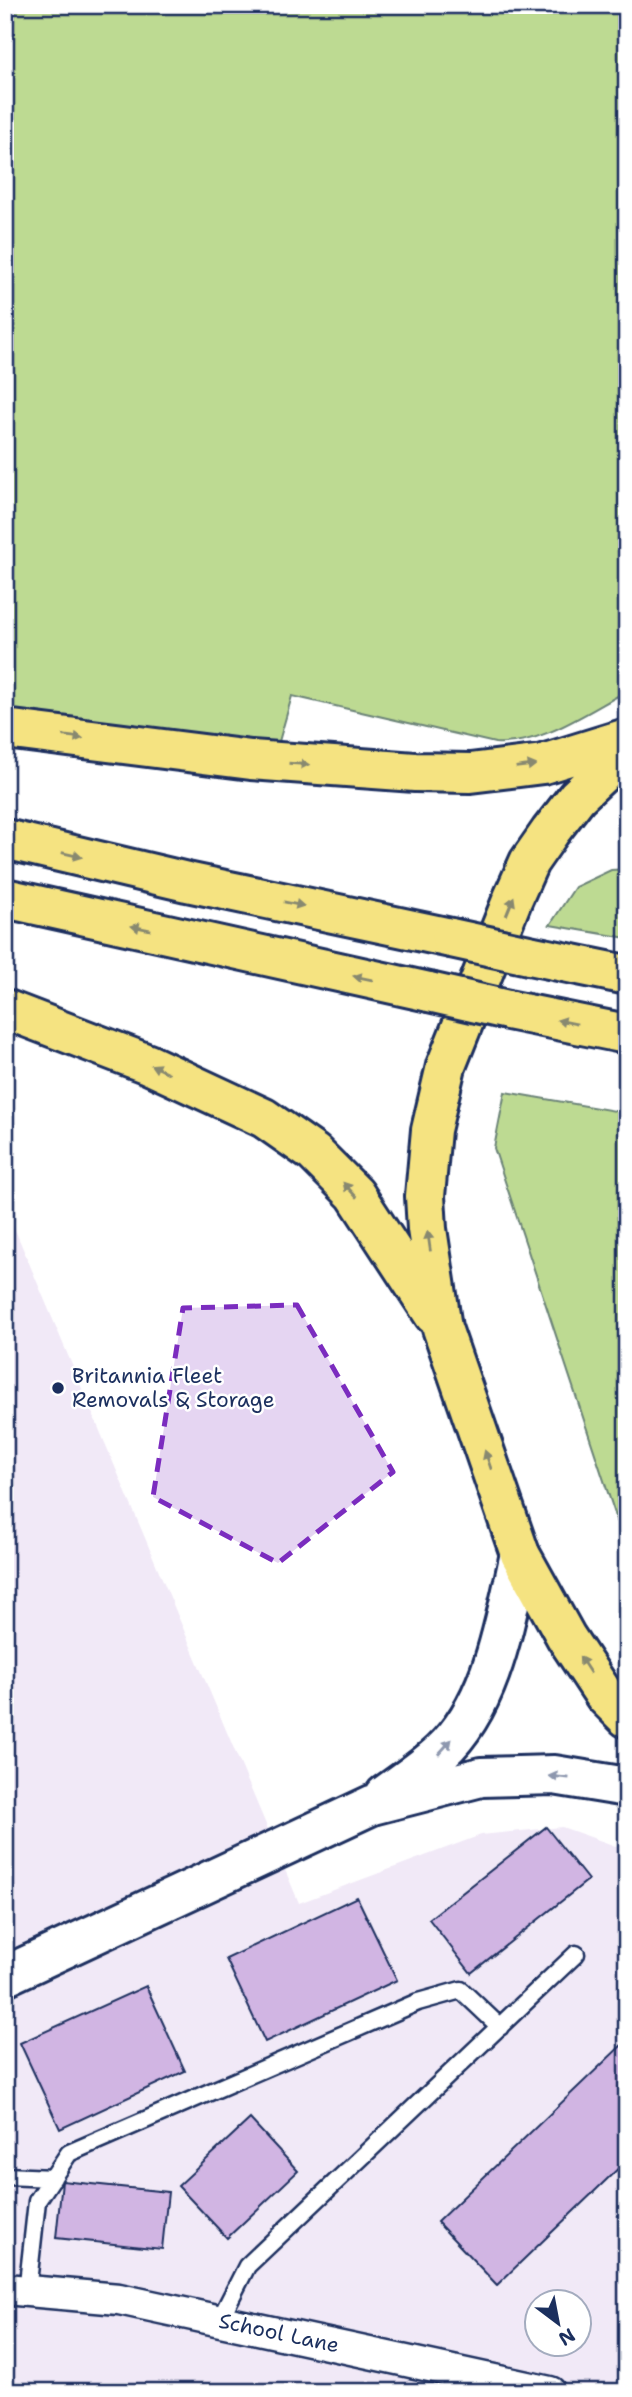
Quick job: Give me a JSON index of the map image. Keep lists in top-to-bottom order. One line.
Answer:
{"streets":{"street":["School Lane"]},"places":["Britannia Fleet Removals & Storage"],"north":"bottom right"}
